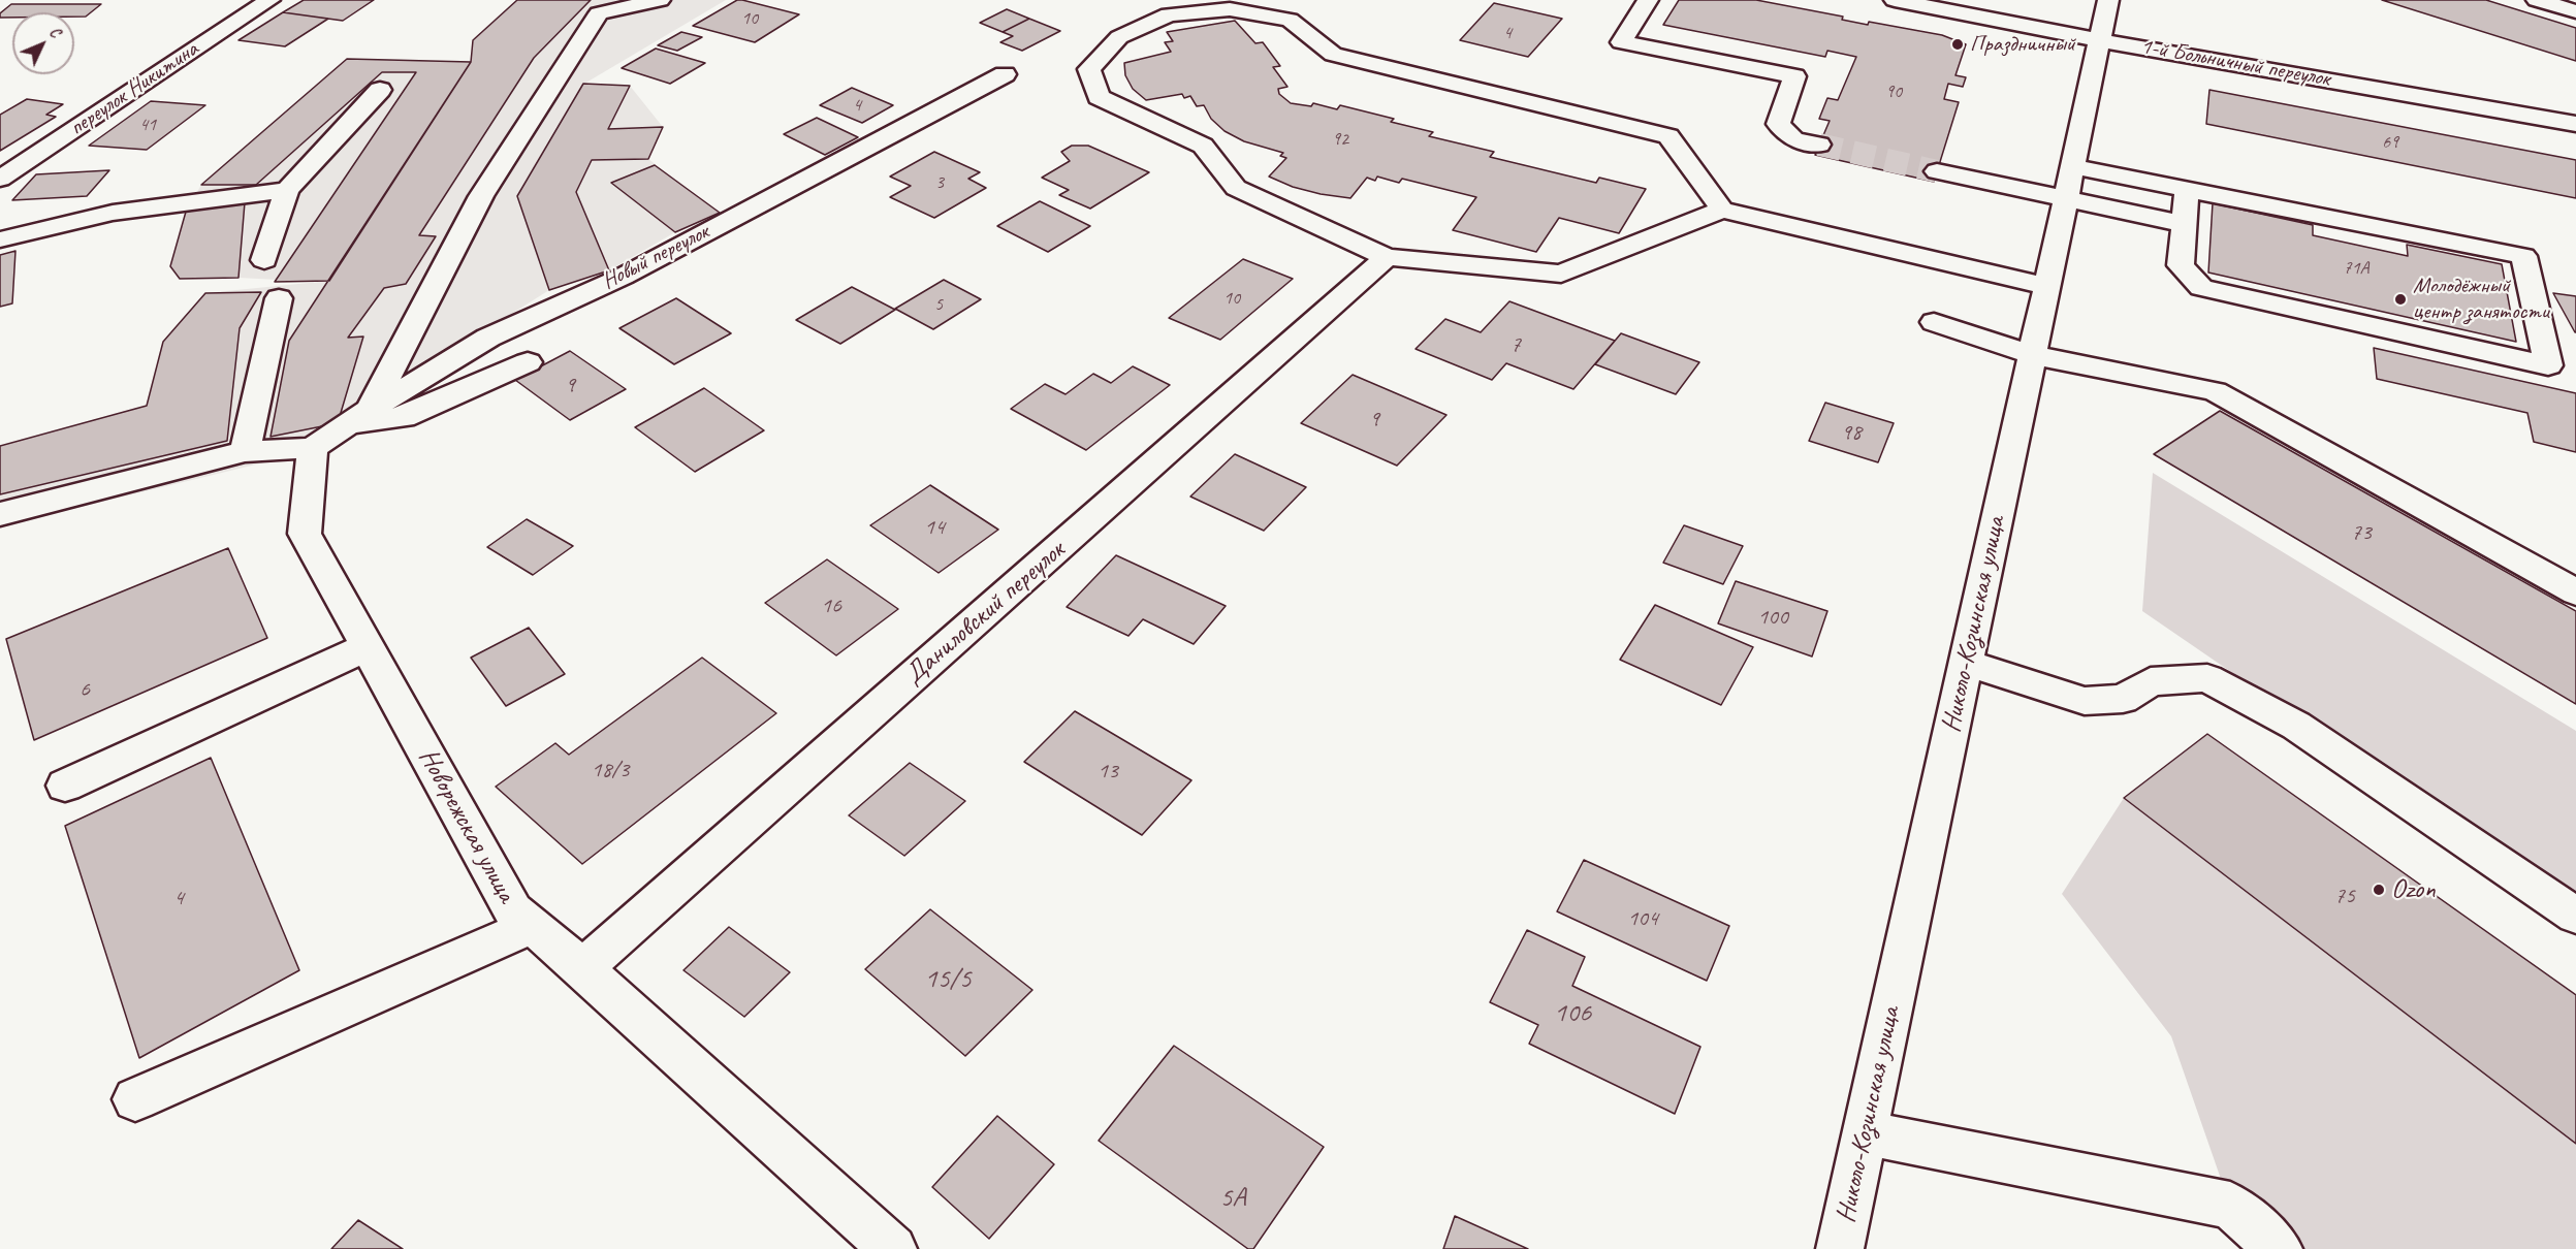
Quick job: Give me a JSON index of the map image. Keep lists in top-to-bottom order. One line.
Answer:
{"streets":{"street":["1-й Больничный переулок","переулок Никитина","Новый переулок","Даниловский переулок","Николо-Козинская улица","Новорежская улица"]},"crossings":[["1-й Больничный переулок","Николо-Козинская улица"],["Новый переулок","Новорежская улица"],["Даниловский переулок","Новорежская улица"]],"places":["Праздничный","Молодёжный центр занятости","Ozon"],"house_numbers":["10","4","90","4","41","92","69","3","71А","10","5","7","9","9","98","14","73","16","100","6","18/3","13","75","4","104","15/5","106","5А"],"north":"top right"}
